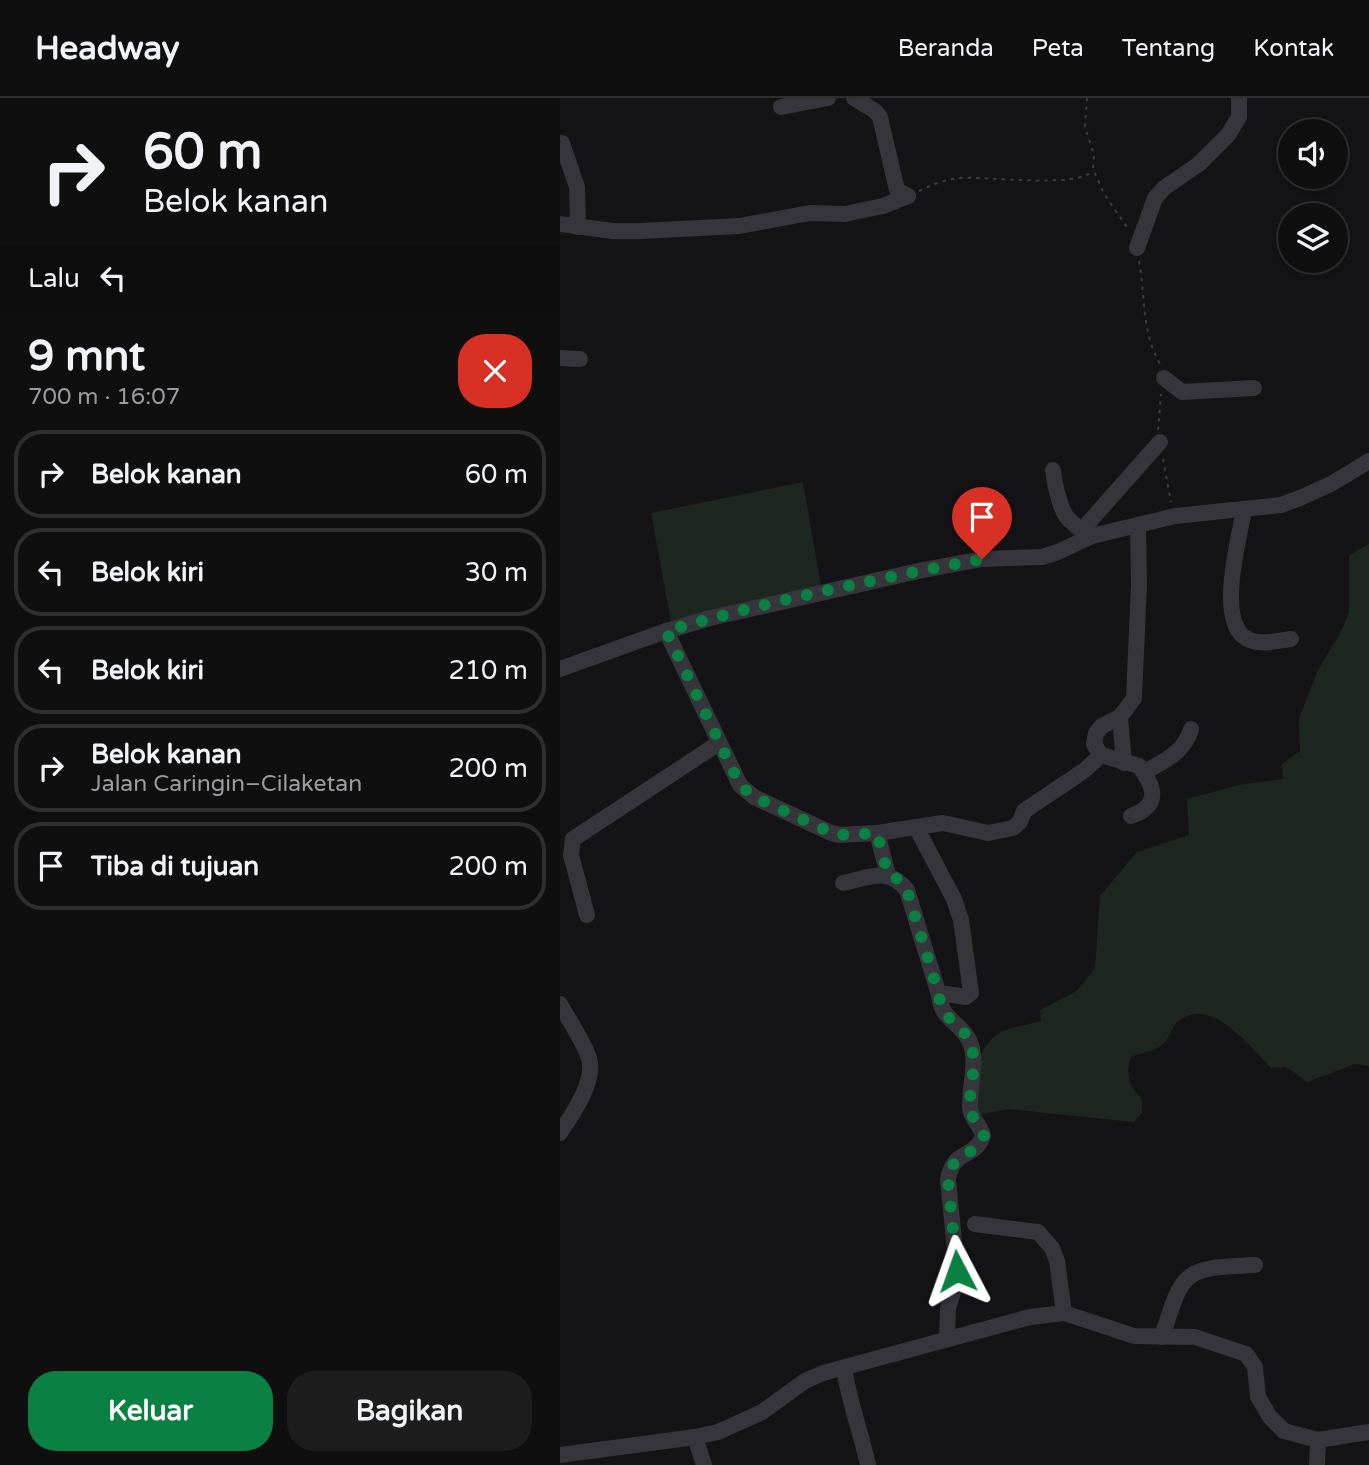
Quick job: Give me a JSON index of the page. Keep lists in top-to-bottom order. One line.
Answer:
{"page":{"header":"Headway","nav":["Beranda","Peta","Tentang","Kontak"],"turn":["60 m","Belok kanan"],"then":"Lalu","heading":["9 mnt","700 m · 16:07"],"list":[{"name":"Belok kanan","value":"60 m"},{"name":"Belok kiri","value":"30 m"},{"name":"Belok kiri","value":"210 m"},{"name":"Belok kanan","note":"Jalan Caringin–Cilaketan","value":"200 m"},{"name":"Tiba di tujuan","value":"200 m"}],"buttons":["Keluar","Bagikan"]}}
